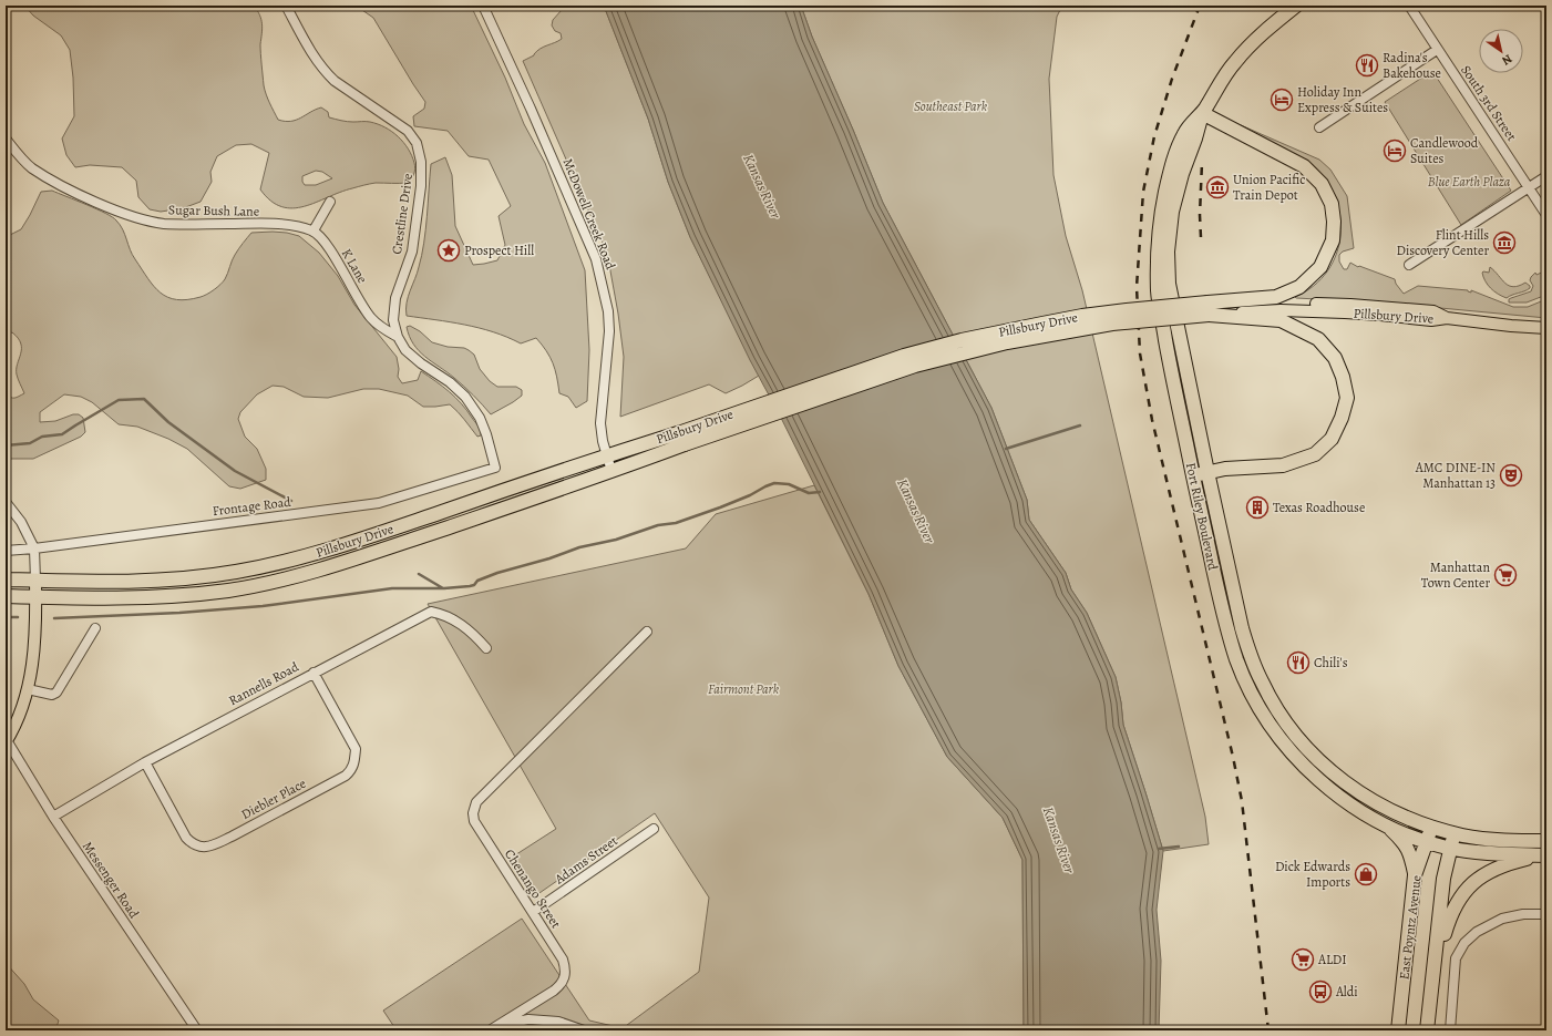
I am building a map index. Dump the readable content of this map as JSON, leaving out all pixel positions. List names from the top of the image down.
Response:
{
  "streets": {
    "highway": ["Pillsbury Drive", "Fort Riley Boulevard", "East Poyntz Avenue"],
    "street": [
      "South 3rd Street",
      "Sugar Bush Lane",
      "Crestline Drive",
      "McDowell Creek Road",
      "K Lane",
      "Frontage Road",
      "Rannells Road",
      "Diebler Place",
      "Adams Street",
      "Messenger Road",
      "Chenango Street"
    ]
  },
  "crossings": [
    ["Sugar Bush Lane", "K Lane"],
    ["Crestline Drive", "K Lane"],
    ["Crestline Drive", "Frontage Road"],
    ["McDowell Creek Road", "Pillsbury Drive"],
    ["Fort Riley Boulevard", "East Poyntz Avenue"],
    ["Rannells Road", "Diebler Place"],
    ["Rannells Road", "Messenger Road"],
    ["Adams Street", "Chenango Street"]
  ],
  "water": ["Kansas River"],
  "parks": ["Southeast Park", "Blue Earth Plaza", "Fairmont Park"],
  "places": {
    "restaurant": ["Radina's Bakehouse", "Chili's"],
    "hotel": ["Holiday Inn Express & Suites", "Candlewood Suites"],
    "museum": ["Union Pacific Train Depot", "Flint Hills Discovery Center"],
    "place": ["Prospect Hill"],
    "theatre": ["AMC DINE-IN Manhattan 13"],
    "building": ["Texas Roadhouse"],
    "supermarket": ["Manhattan Town Center", "ALDI"],
    "shop": ["Dick Edwards Imports"],
    "bus stop": ["Aldi"]
  },
  "north": "bottom right"
}
